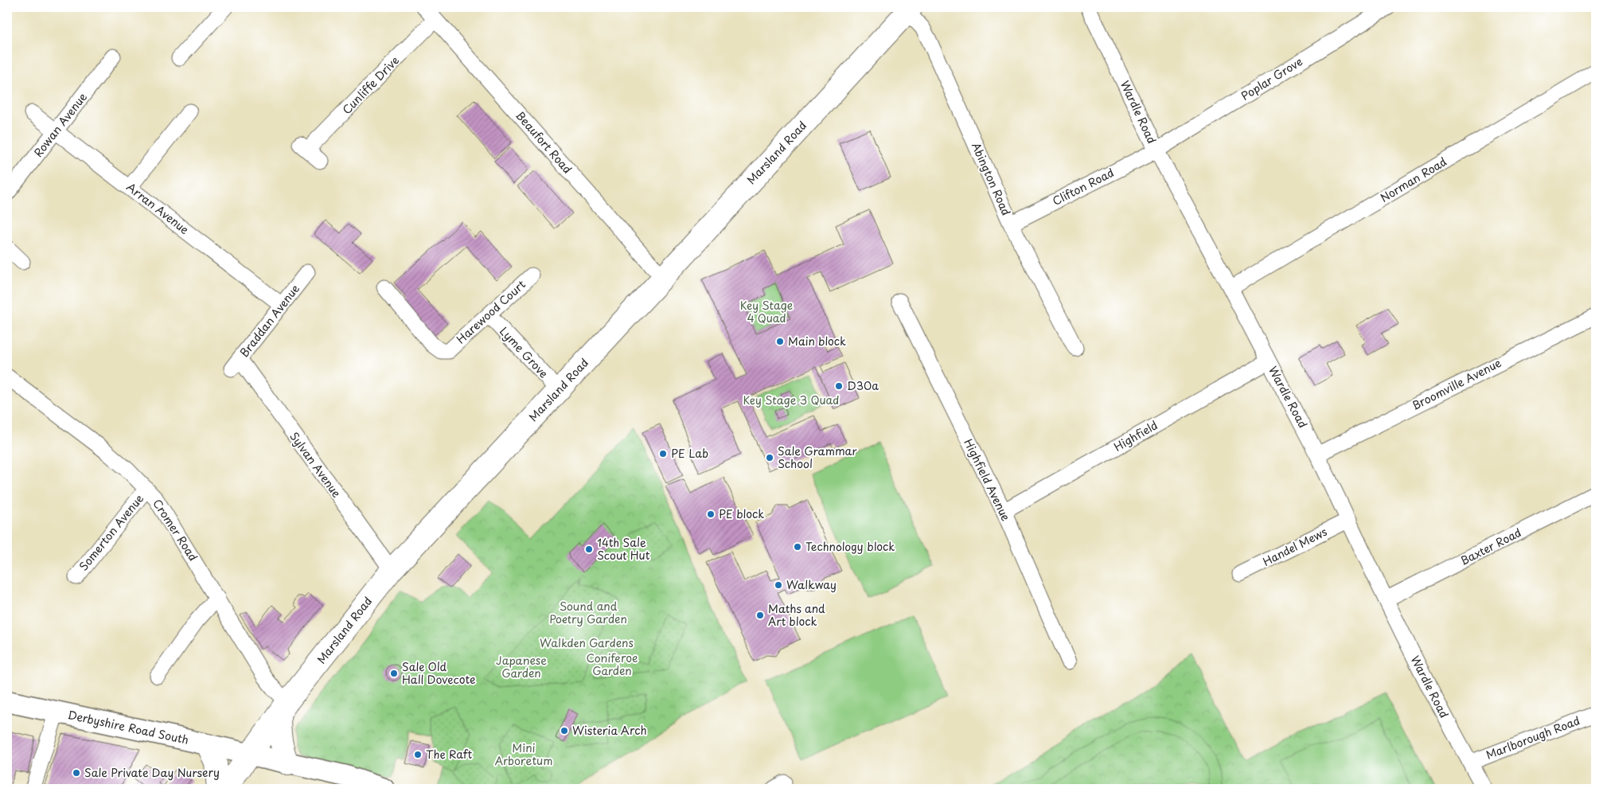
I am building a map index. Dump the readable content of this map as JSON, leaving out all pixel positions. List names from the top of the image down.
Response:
{
  "streets": {
    "main road": ["Marsland Road"],
    "street": [
      "Poplar Grove",
      "Cunliffe Drive",
      "Wardle Road",
      "Rowan Avenue",
      "Beaufort Road",
      "Abington Road",
      "Norman Road",
      "Clifton Road",
      "Arran Avenue",
      "Harewood Court",
      "Braddan Avenue",
      "Lyme Grove",
      "Broomville Avenue",
      "Highfield",
      "Sylvan Avenue",
      "Highfield Avenue",
      "Cromer Road",
      "Somerton Avenue",
      "Handel Mews",
      "Baxter Road",
      "Derbyshire Road South",
      "Marlborough Road"
    ]
  },
  "crossings": [
    ["Poplar Grove", "Wardle Road"],
    ["Poplar Grove", "Clifton Road"],
    ["Cunliffe Drive", "Beaufort Road"],
    ["Wardle Road", "Norman Road"],
    ["Wardle Road", "Clifton Road"],
    ["Wardle Road", "Broomville Avenue"],
    ["Wardle Road", "Highfield"],
    ["Wardle Road", "Handel Mews"],
    ["Wardle Road", "Baxter Road"],
    ["Wardle Road", "Marlborough Road"],
    ["Rowan Avenue", "Arran Avenue"],
    ["Beaufort Road", "Marsland Road"],
    ["Marsland Road", "Abington Road"],
    ["Marsland Road", "Lyme Grove"],
    ["Marsland Road", "Sylvan Avenue"],
    ["Marsland Road", "Cromer Road"],
    ["Marsland Road", "Derbyshire Road South"],
    ["Abington Road", "Clifton Road"],
    ["Arran Avenue", "Braddan Avenue"],
    ["Harewood Court", "Lyme Grove"],
    ["Braddan Avenue", "Sylvan Avenue"],
    ["Highfield", "Highfield Avenue"],
    ["Cromer Road", "Somerton Avenue"]
  ],
  "parks": [
    "Key Stage 4 Quad",
    "Key Stage 3 Quad",
    "Sound and Poetry Garden",
    "Walkden Gardens",
    "Coniferoe Garden",
    "Japanese Garden",
    "Mini Arboretum"
  ],
  "places": [
    "Main block",
    "D30a",
    "PE Lab",
    "Sale Grammar School",
    "PE block",
    "Technology block",
    "14th Sale Scout Hut",
    "Walkway",
    "Maths and Art block",
    "Sale Old Hall Dovecote",
    "Wisteria Arch",
    "The Raft",
    "Sale Private Day Nursery"
  ]
}
